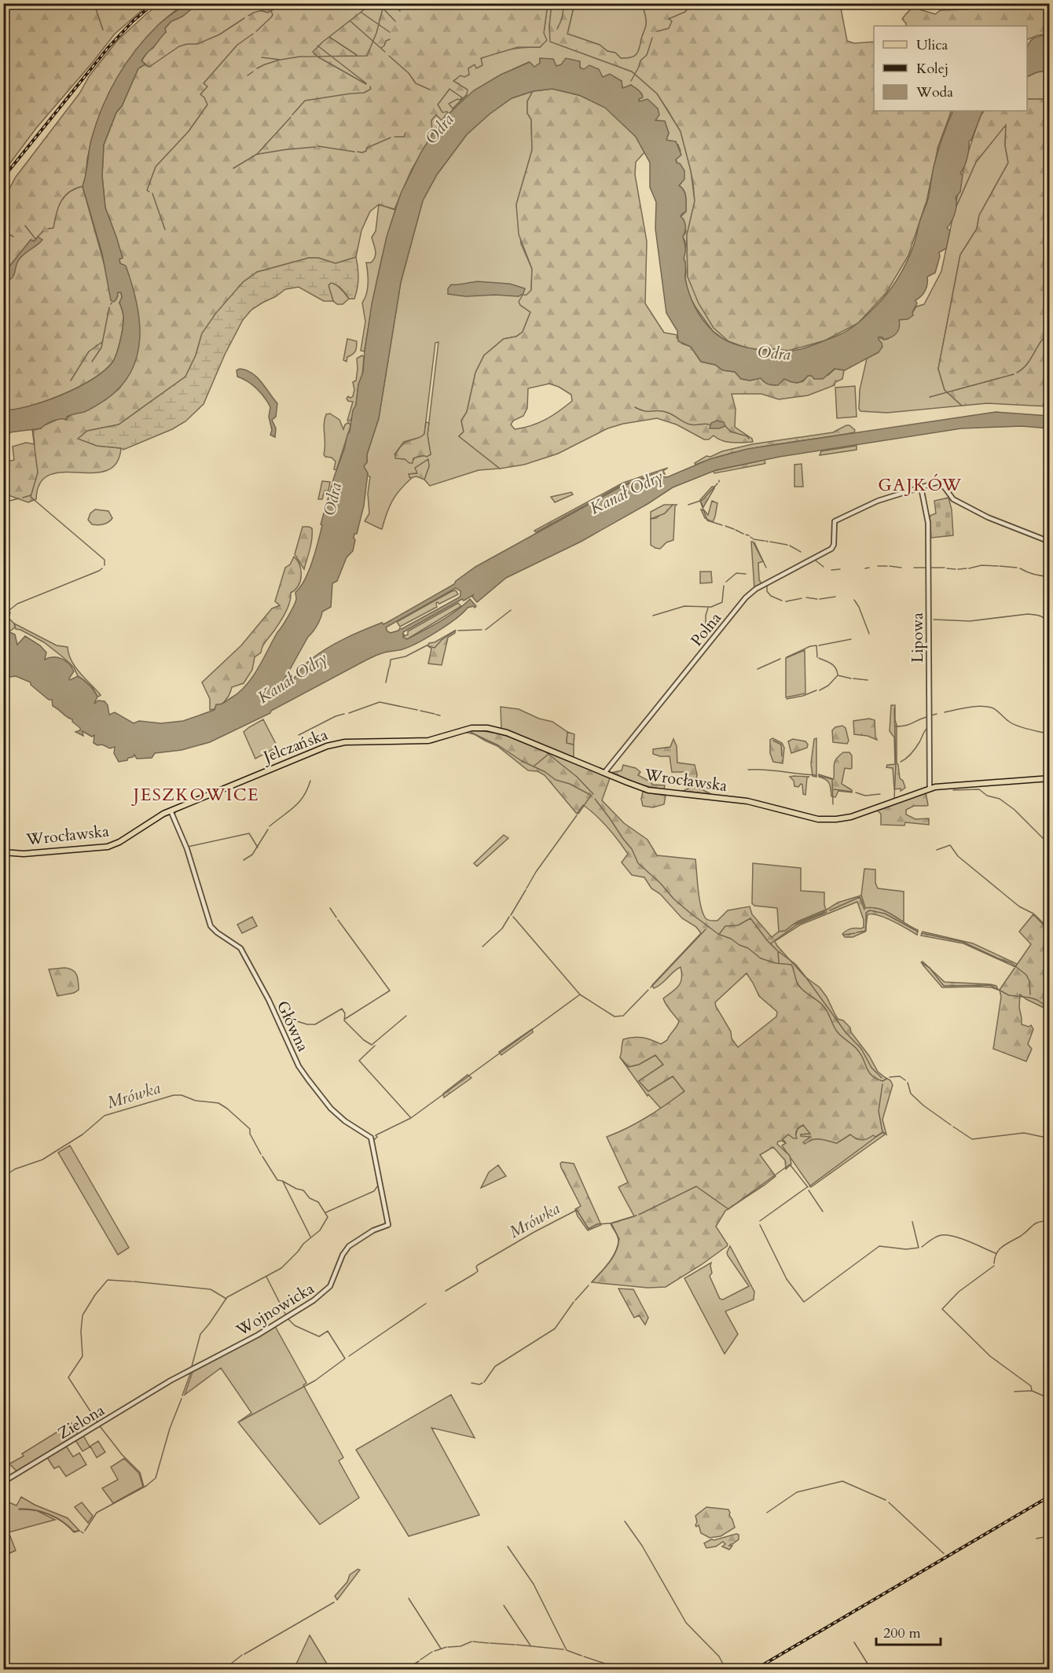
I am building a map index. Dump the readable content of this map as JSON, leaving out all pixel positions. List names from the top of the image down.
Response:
{
  "streets": {
    "main road": ["Jelczańska", "Wrocławska"],
    "street": [
      "Polna",
      "Lipowa",
      "Główna",
      "Wojnowicka",
      "Zielona"
    ]
  },
  "crossings": [
    ["Polna", "Lipowa"],
    ["Polna", "Wrocławska"],
    ["Lipowa", "Wrocławska"],
    ["Jelczańska", "Wrocławska"],
    ["Jelczańska", "Główna"],
    ["Główna", "Wojnowicka"],
    ["Wojnowicka", "Zielona"]
  ],
  "districts": ["GAJKÓW", "JESZKOWICE"],
  "water": ["Odra", "Kanał Odry", "Mrówka"],
  "legend": ["Ulica", "Kolej", "Woda"],
  "scale_bar": "200 m"
}
